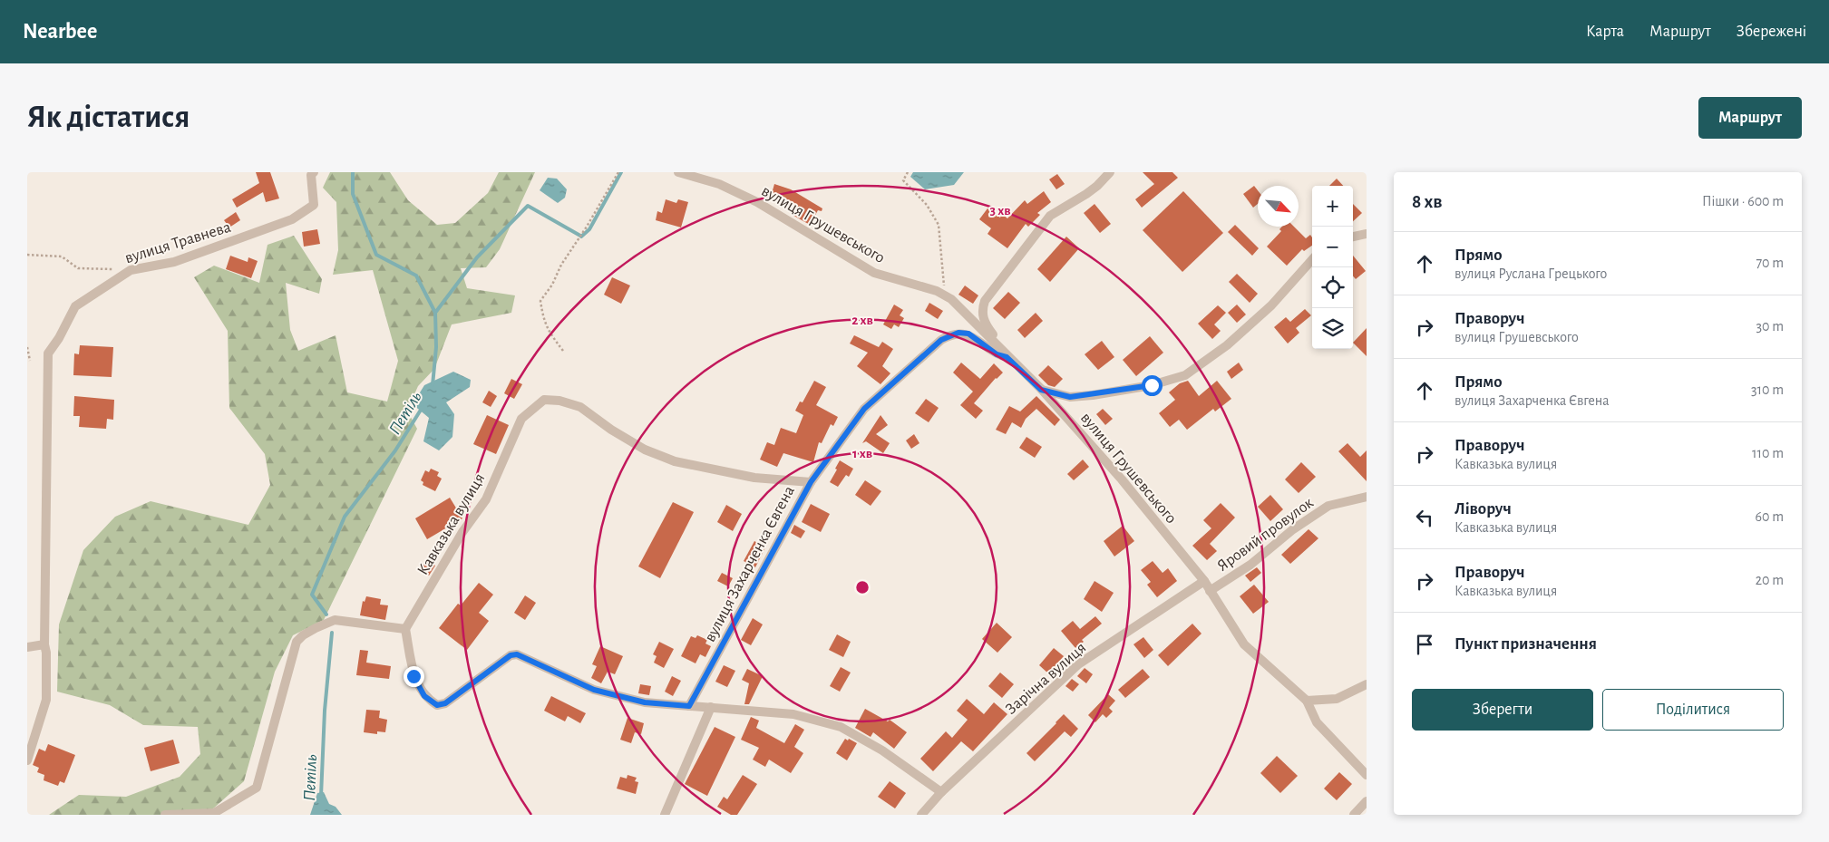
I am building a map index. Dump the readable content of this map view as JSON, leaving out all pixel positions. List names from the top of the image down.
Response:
{
  "streets": {
    "street": [
      "вулиця Грушевського",
      "вулиця Травнева",
      "Кавказька вулиця",
      "Яровий провулок",
      "вулиця Захарченка Євгена",
      "Зарічна вулиця"
    ]
  },
  "crossings": [
    ["вулиця Грушевського", "Яровий провулок"],
    ["вулиця Грушевського", "вулиця Захарченка Євгена"],
    ["вулиця Грушевського", "Зарічна вулиця"],
    ["Кавказька вулиця", "вулиця Захарченка Євгена"]
  ],
  "water": ["Петіль"],
  "north": "bottom right",
  "page": {
    "header": "Nearbee",
    "nav": ["Карта", "Маршрут", "Збережені"],
    "buttons": [
      "Маршрут",
      ["Зберегти", "Поділитися"]
    ],
    "title": "Як дістатися",
    "heading": ["8 хв", "Пішки · 600 m"],
    "map_buttons": ["+", "−"],
    "list": [
      ["Прямо", "вулиця Руслана Грецького", "70 m"],
      ["Праворуч", "вулиця Грушевського", "30 m"],
      ["Прямо", "вулиця Захарченка Євгена", "310 m"],
      ["Праворуч", "Кавказька вулиця", "110 m"],
      ["Ліворуч", "Кавказька вулиця", "60 m"],
      ["Праворуч", "Кавказька вулиця", "20 m"],
      "Пункт призначення"
    ]
  },
  "rings": ["3 хв", "2 хв", "1 хв"]
}
